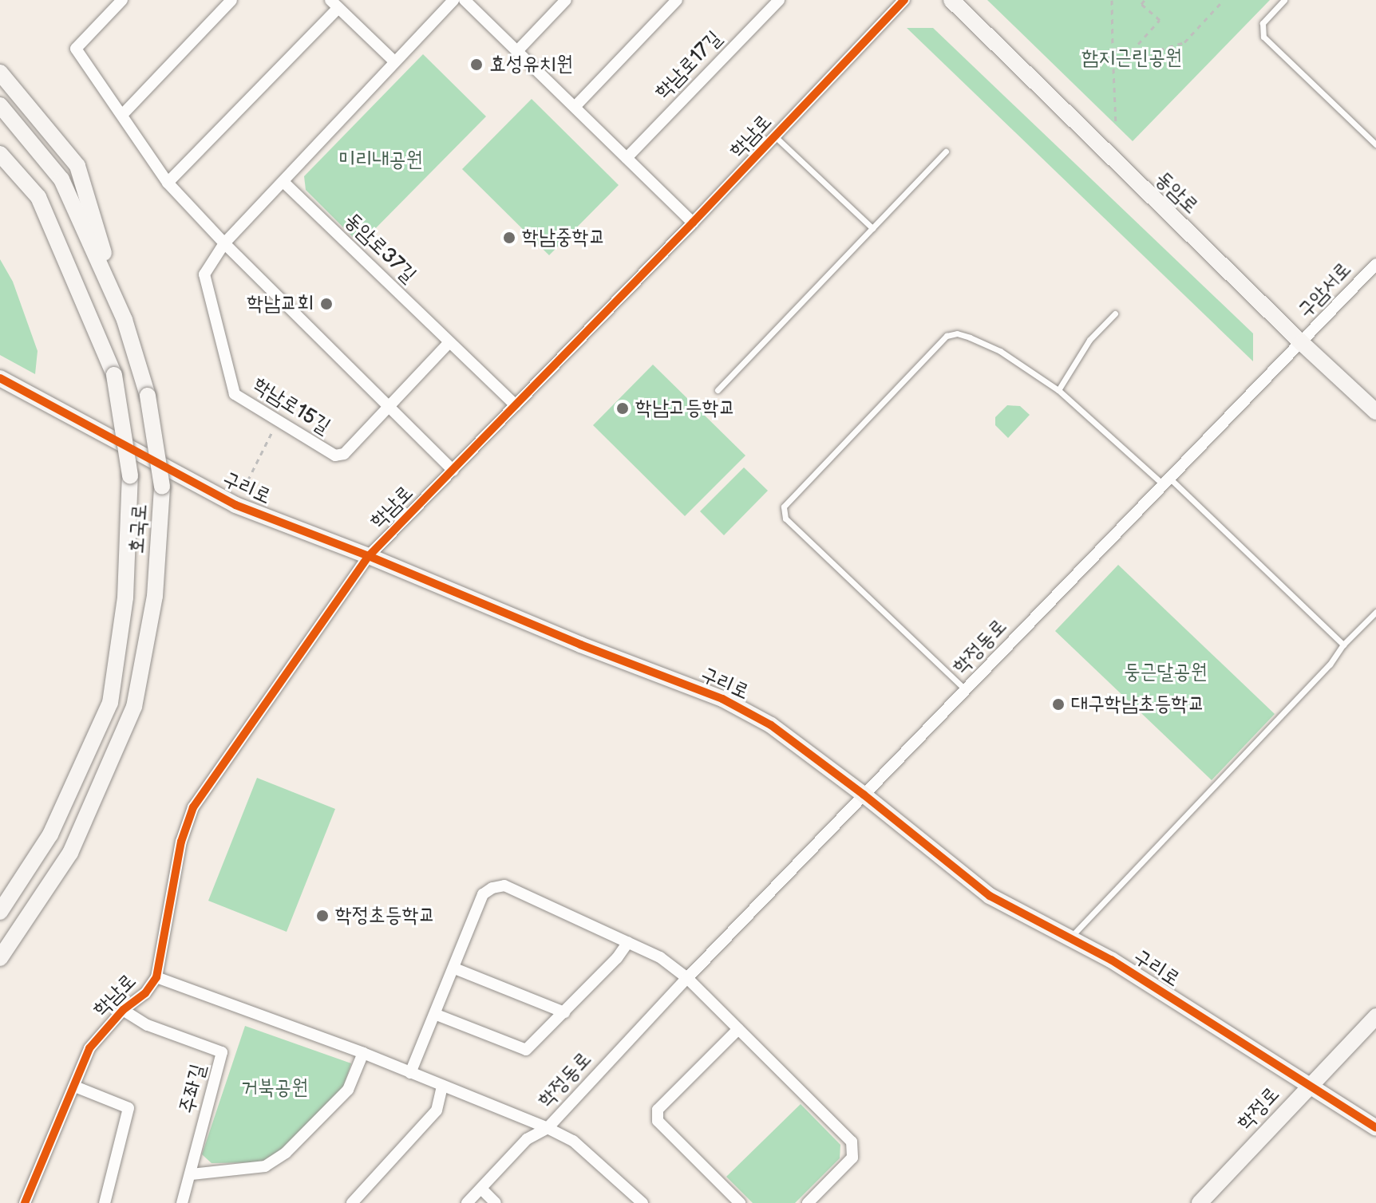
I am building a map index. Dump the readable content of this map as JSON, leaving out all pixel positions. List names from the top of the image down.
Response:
{
  "streets": {
    "main road": [
      "동암로",
      "구리로",
      "호국로",
      "학정로"
    ],
    "street": [
      "학남로17길",
      "학남로",
      "동암로37길",
      "구암서로",
      "학남로15길",
      "학정동로",
      "주좌길"
    ]
  },
  "crossings": [
    ["학남로", "동암로37길"],
    ["학남로", "구리로"],
    ["학남로", "학정동로"],
    ["학남로", "주좌길"],
    ["동암로", "구암서로"],
    ["동암로", "학정동로"],
    ["동암로37길", "학남로15길"],
    ["구암서로", "학정동로"],
    ["구리로", "학정동로"],
    ["구리로", "학정로"]
  ],
  "parks": [
    "함지근린공원",
    "미리내공원",
    "둥근달공원",
    "거북공원"
  ],
  "places": [
    "효성유치원",
    "학남중학교",
    "학남교회",
    "학남고등학교",
    "대구학남초등학교",
    "학정초등학교"
  ]
}
